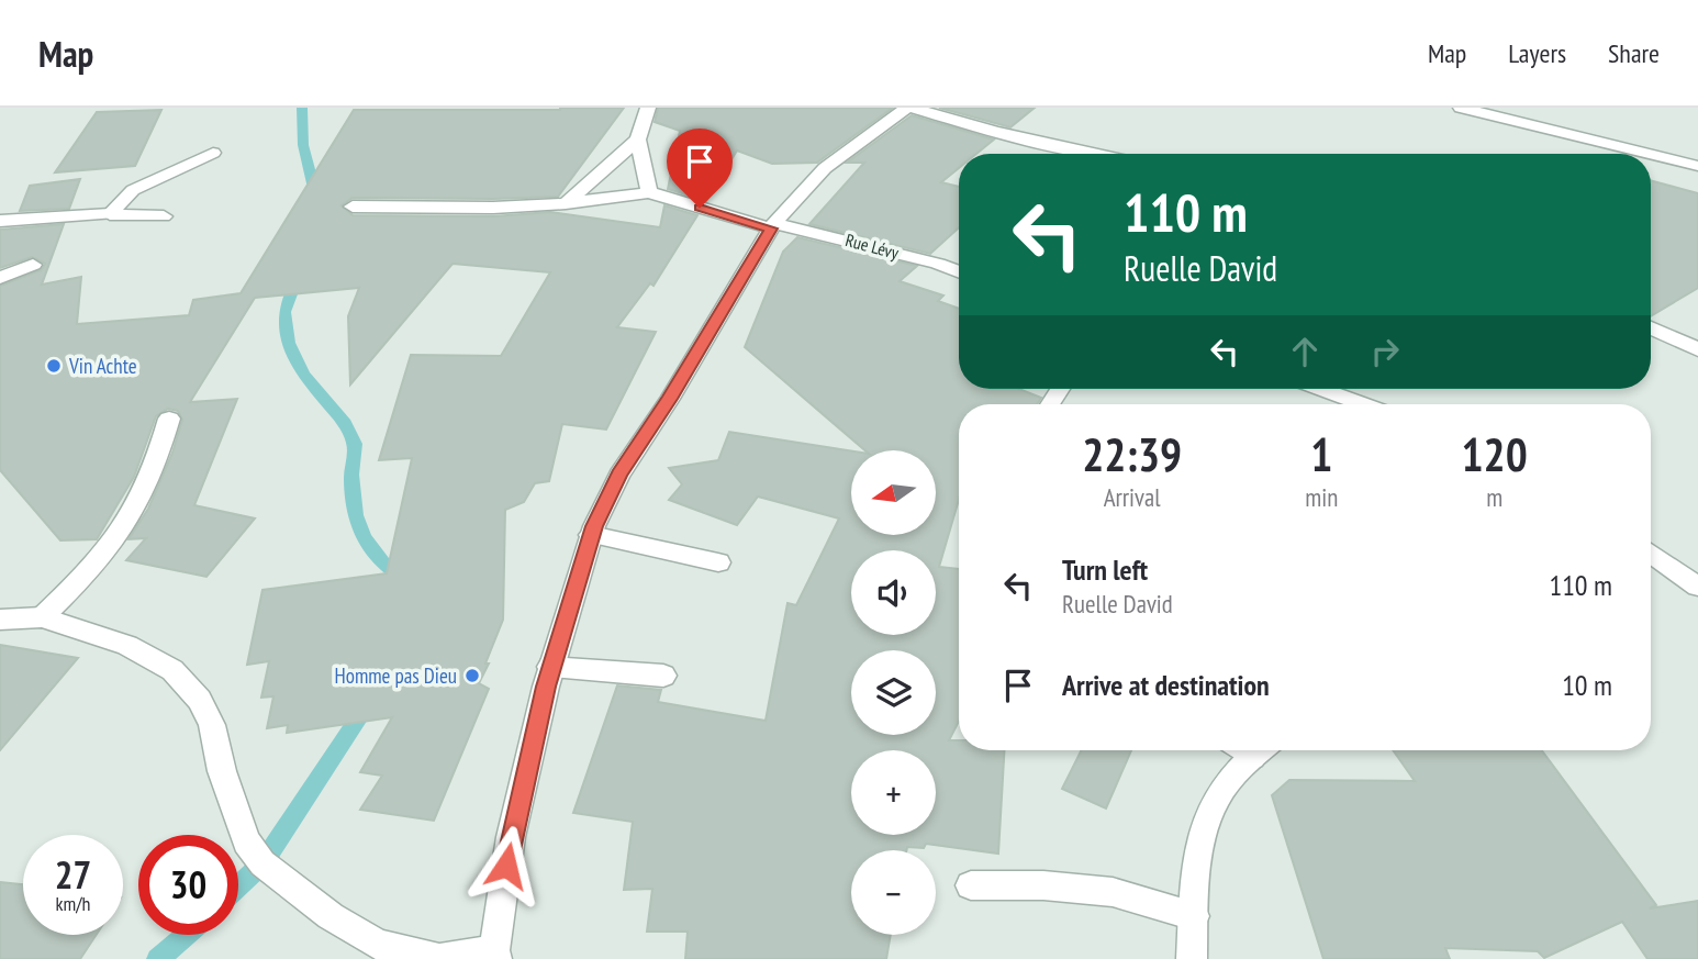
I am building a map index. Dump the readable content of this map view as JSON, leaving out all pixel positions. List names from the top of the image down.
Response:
{
  "streets": {
    "street": ["Rue Lévy"]
  },
  "places": ["Vin Achte", "Homme pas Dieu"],
  "north": "left",
  "page": {
    "header": "Map",
    "nav": ["Map", "Layers", "Share"],
    "turn": ["110 m", "Ruelle David"],
    "eta": [
      "22:39",
      "Arrival",
      "1",
      "min",
      "120",
      "m"
    ],
    "map_buttons": ["+", "−"],
    "list": [
      {
        "name": "Turn left",
        "note": "Ruelle David",
        "value": "110 m"
      },
      {
        "name": "Arrive at destination",
        "value": "10 m"
      }
    ],
    "speed": "27 km/h",
    "limit": "30"
  }
}
